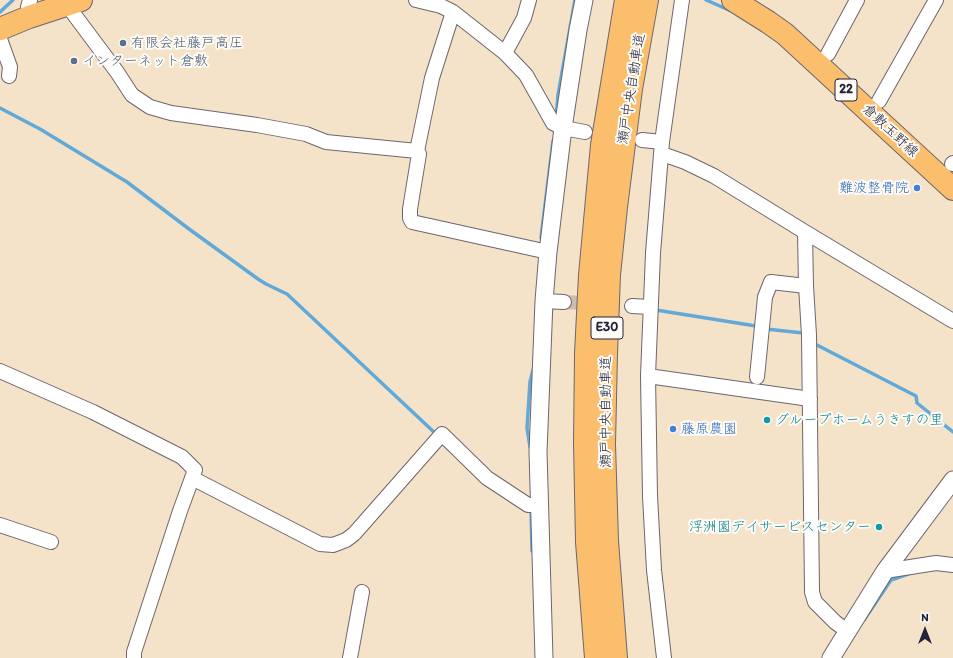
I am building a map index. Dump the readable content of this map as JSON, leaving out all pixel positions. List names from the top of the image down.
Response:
{
  "streets": {
    "main road": [
      "瀬戸中央自動車道",
      "22",
      "倉敷玉野線",
      "E30"
    ]
  },
  "places": [
    "有限会社藤戸高圧",
    "インターネット倉敷",
    "難波整骨院",
    "グループホームうきすの里",
    "藤原農園",
    "浮洲園デイサービスセンター"
  ],
  "north": "top"
}
